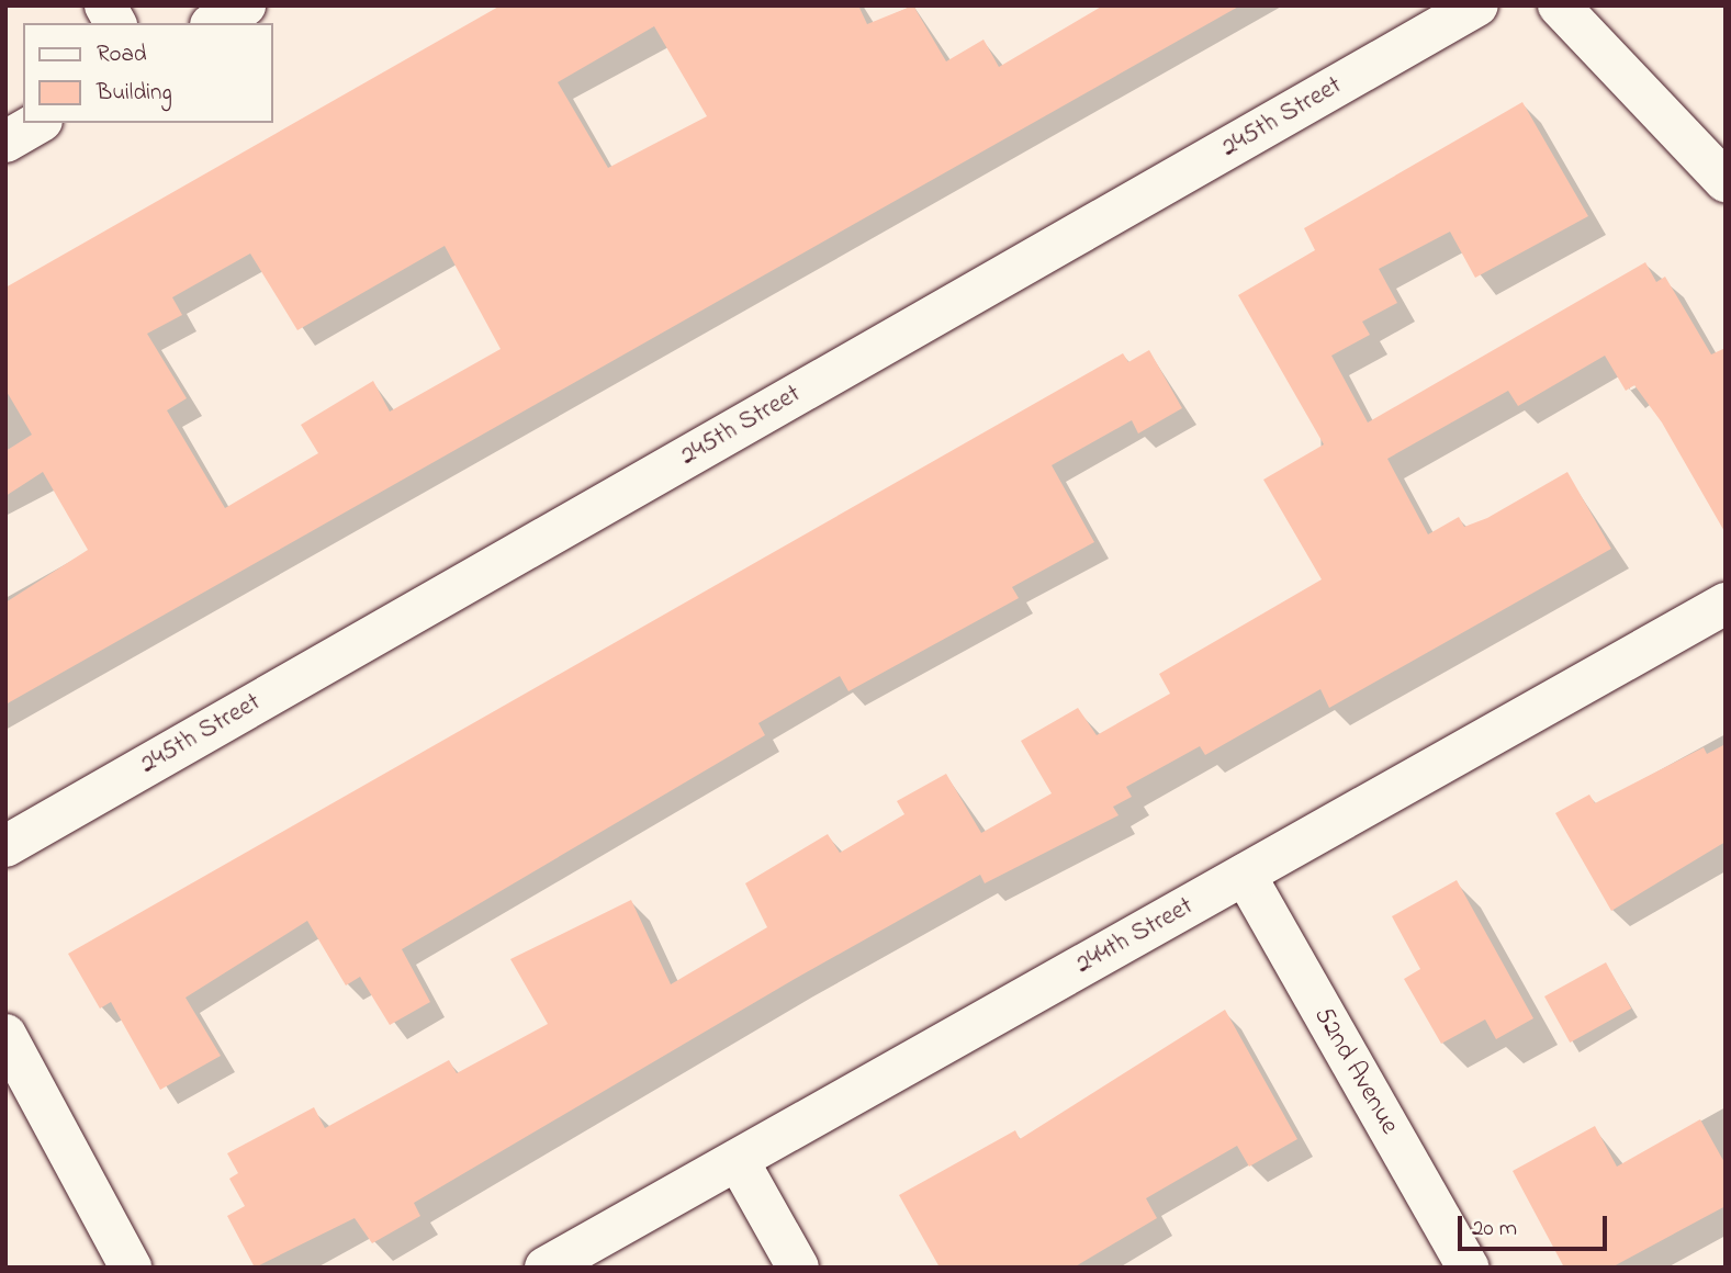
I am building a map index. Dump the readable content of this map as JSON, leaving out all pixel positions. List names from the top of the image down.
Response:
{
  "streets": {
    "street": ["245th Street", "244th Street", "52nd Avenue"]
  },
  "crossings": [
    ["244th Street", "52nd Avenue"]
  ],
  "legend": ["Road", "Building"],
  "scale_bar": "20 m"
}
